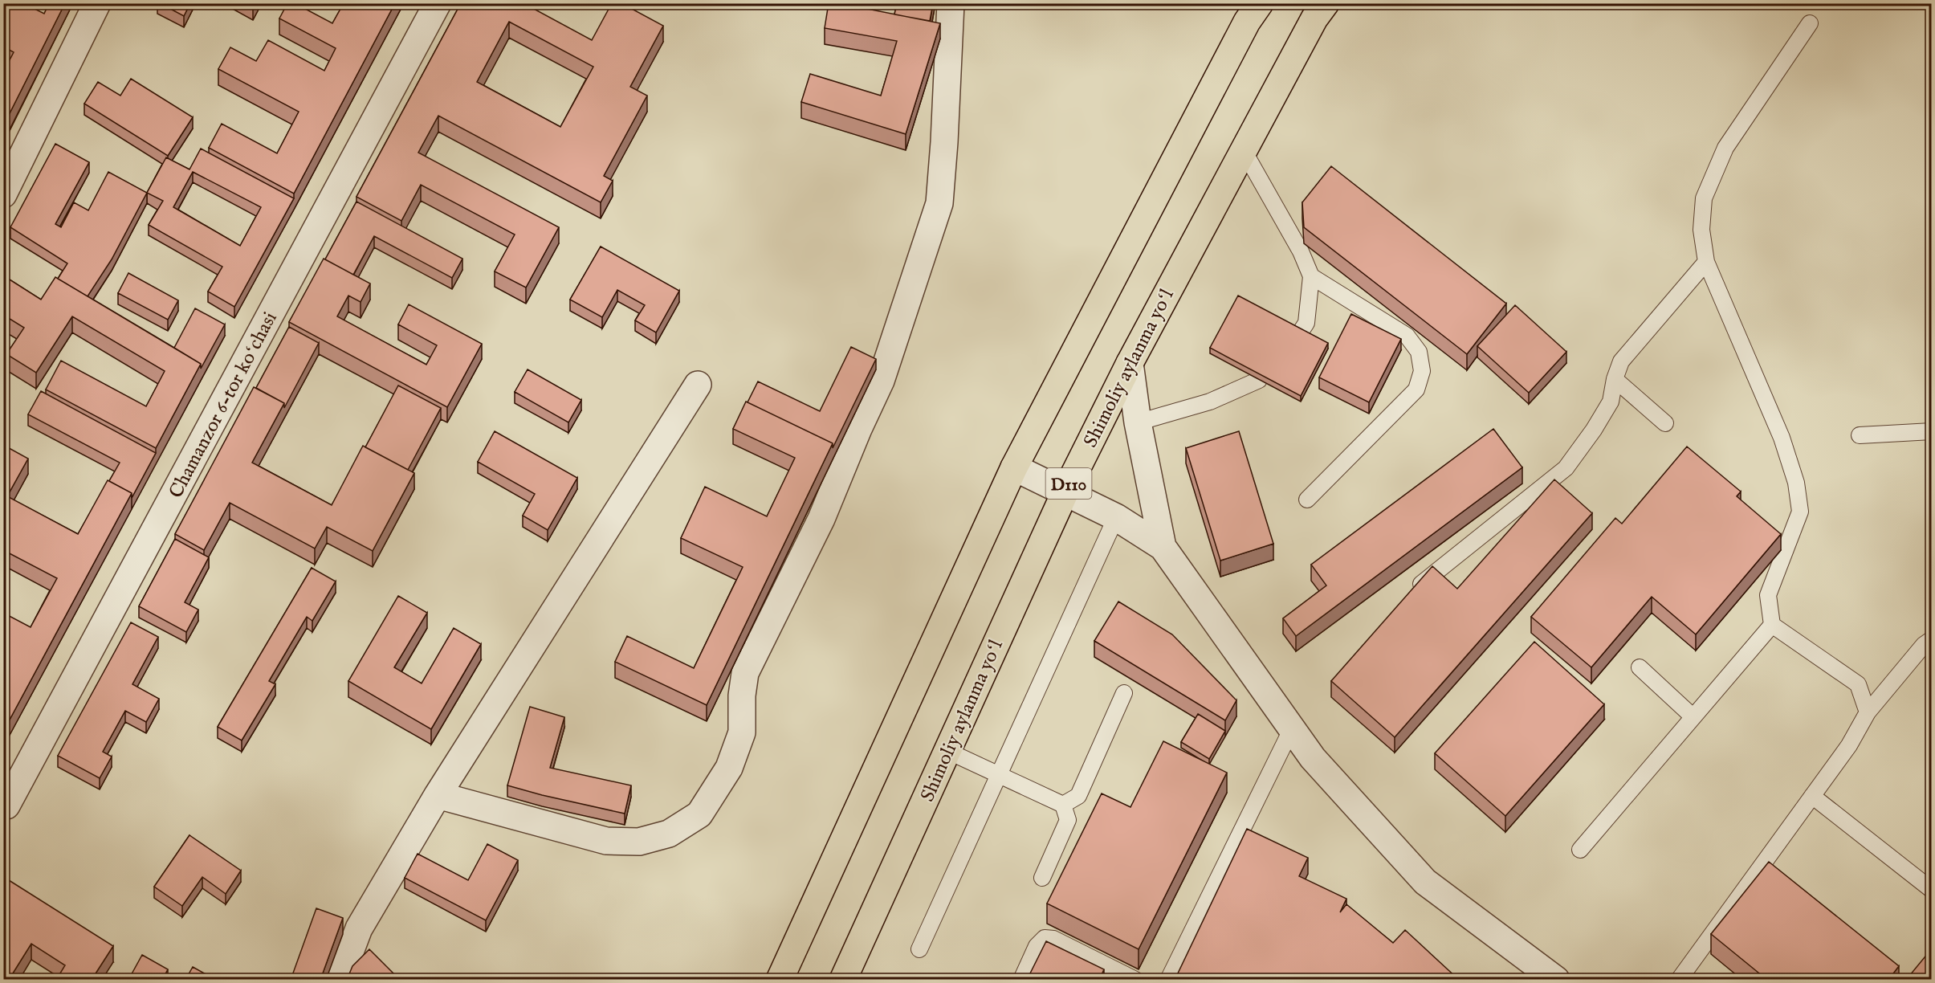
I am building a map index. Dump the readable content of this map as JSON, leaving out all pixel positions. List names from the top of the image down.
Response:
{
  "streets": {
    "main road": ["Shimoliy aylanma yoʻl", "D110"],
    "street": ["Chamanzor 6-tor koʻchasi"]
  }
}
